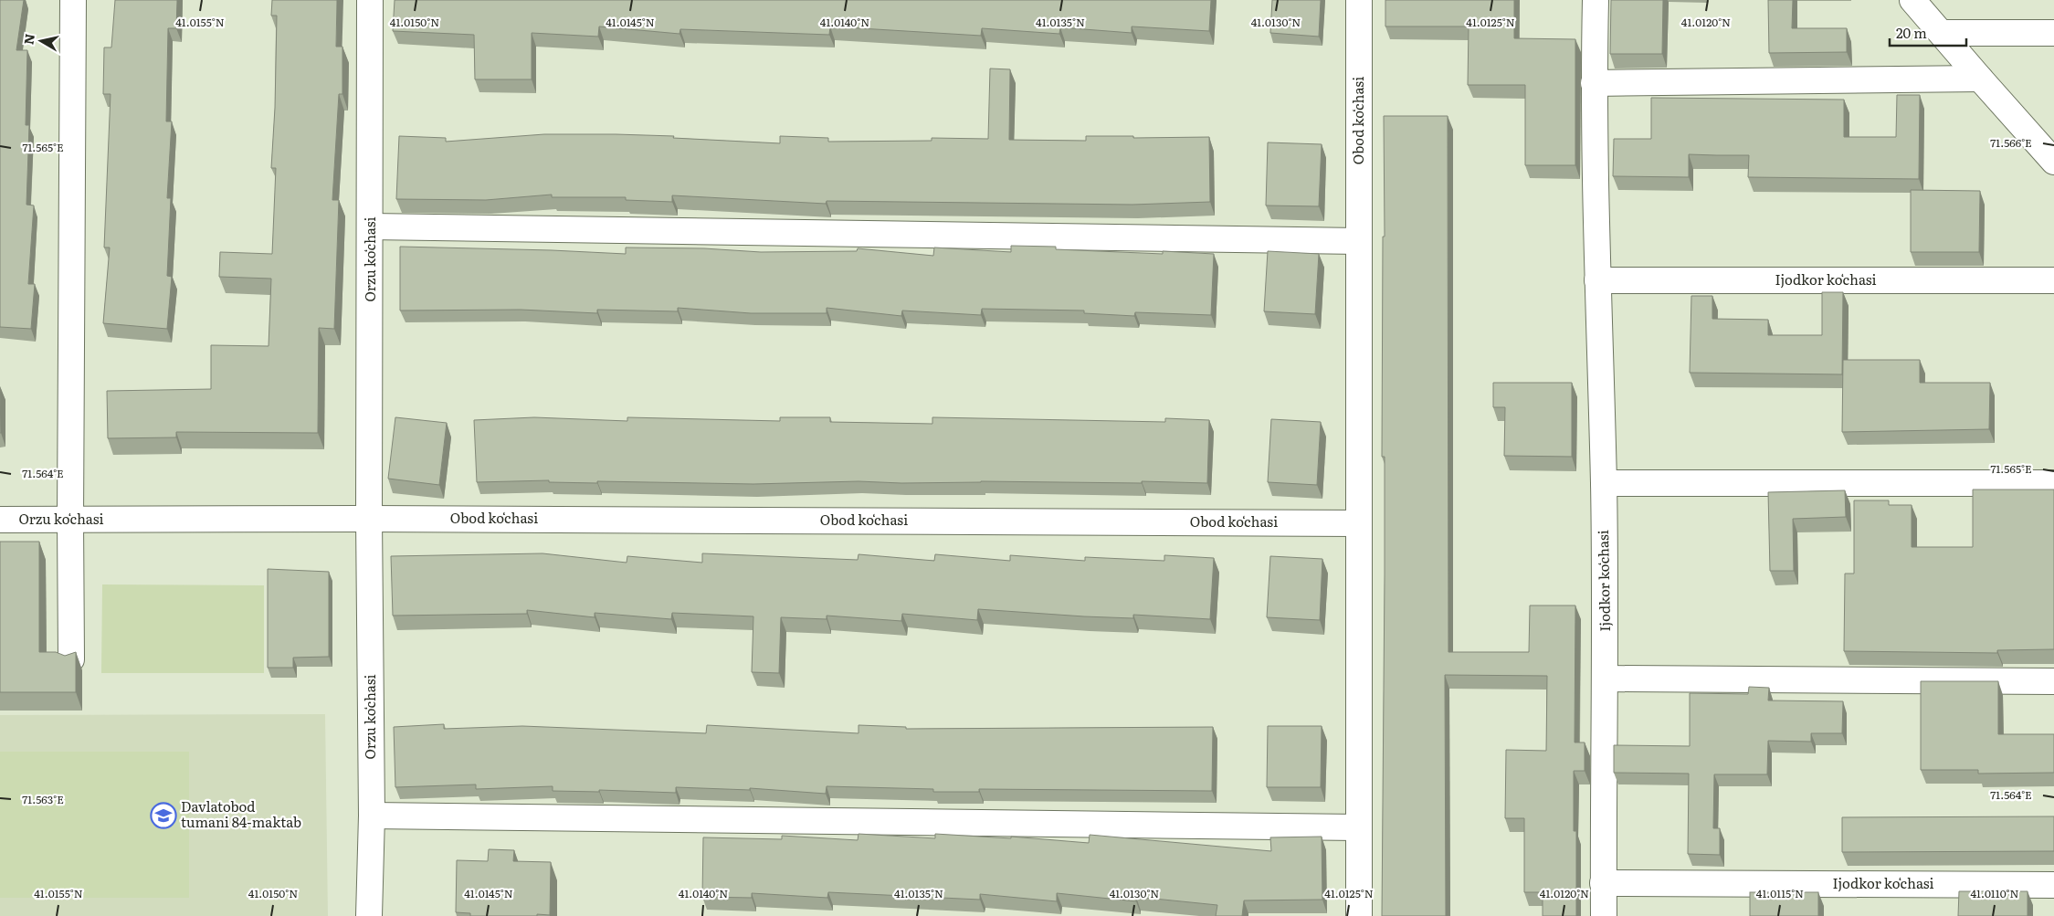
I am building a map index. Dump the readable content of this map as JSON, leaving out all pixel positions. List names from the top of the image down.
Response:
{
  "streets": {
    "street": ["Obod koʻchasi", "Orzu koʻchasi", "Ijodkor koʻchasi"]
  },
  "crossings": [
    ["Obod koʻchasi", "Orzu koʻchasi"]
  ],
  "places": {
    "school or university": ["Davlatobod tumani 84-maktab"]
  },
  "scale_bar": "20 m",
  "north": "left",
  "coordinates": [
    "41.0135°N",
    "41.0120°N",
    "41.0155°N",
    "41.0150°N",
    "41.0145°N",
    "41.0140°N",
    "41.0130°N",
    "41.0125°N",
    "71.566°E",
    "71.565°E",
    "71.564°E",
    "71.563°E",
    "41.0115°N",
    "41.0110°N"
  ]
}
